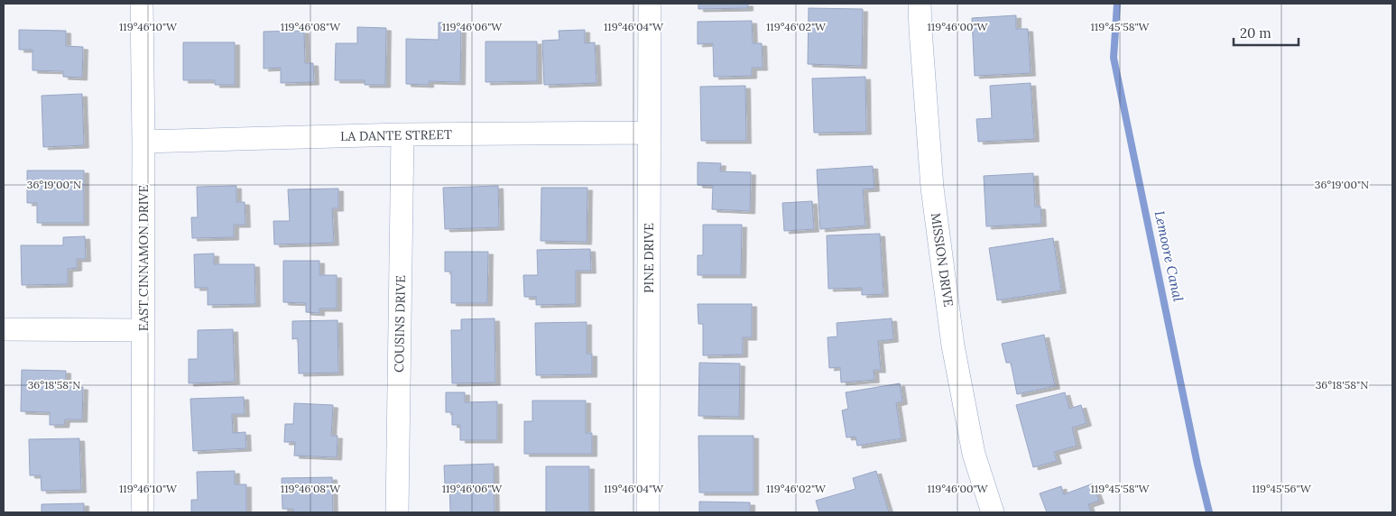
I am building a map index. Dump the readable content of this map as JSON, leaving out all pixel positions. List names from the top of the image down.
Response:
{
  "streets": {
    "street": [
      "LA DANTE STREET",
      "EAST CINNAMON DRIVE",
      "PINE DRIVE",
      "MISSION DRIVE",
      "COUSINS DRIVE"
    ]
  },
  "crossings": [
    ["LA DANTE STREET", "EAST CINNAMON DRIVE"],
    ["LA DANTE STREET", "PINE DRIVE"],
    ["LA DANTE STREET", "COUSINS DRIVE"]
  ],
  "water": ["Lemoore Canal"],
  "scale_bar": "20 m",
  "coordinates": [
    "119°46'10\"W",
    "119°46'08\"W",
    "119°46'06\"W",
    "119°46'04\"W",
    "119°46'02\"W",
    "119°46'00\"W",
    "119°45'58\"W",
    "36°19'00\"N",
    "36°18'58\"N",
    "119°45'56\"W"
  ]
}
